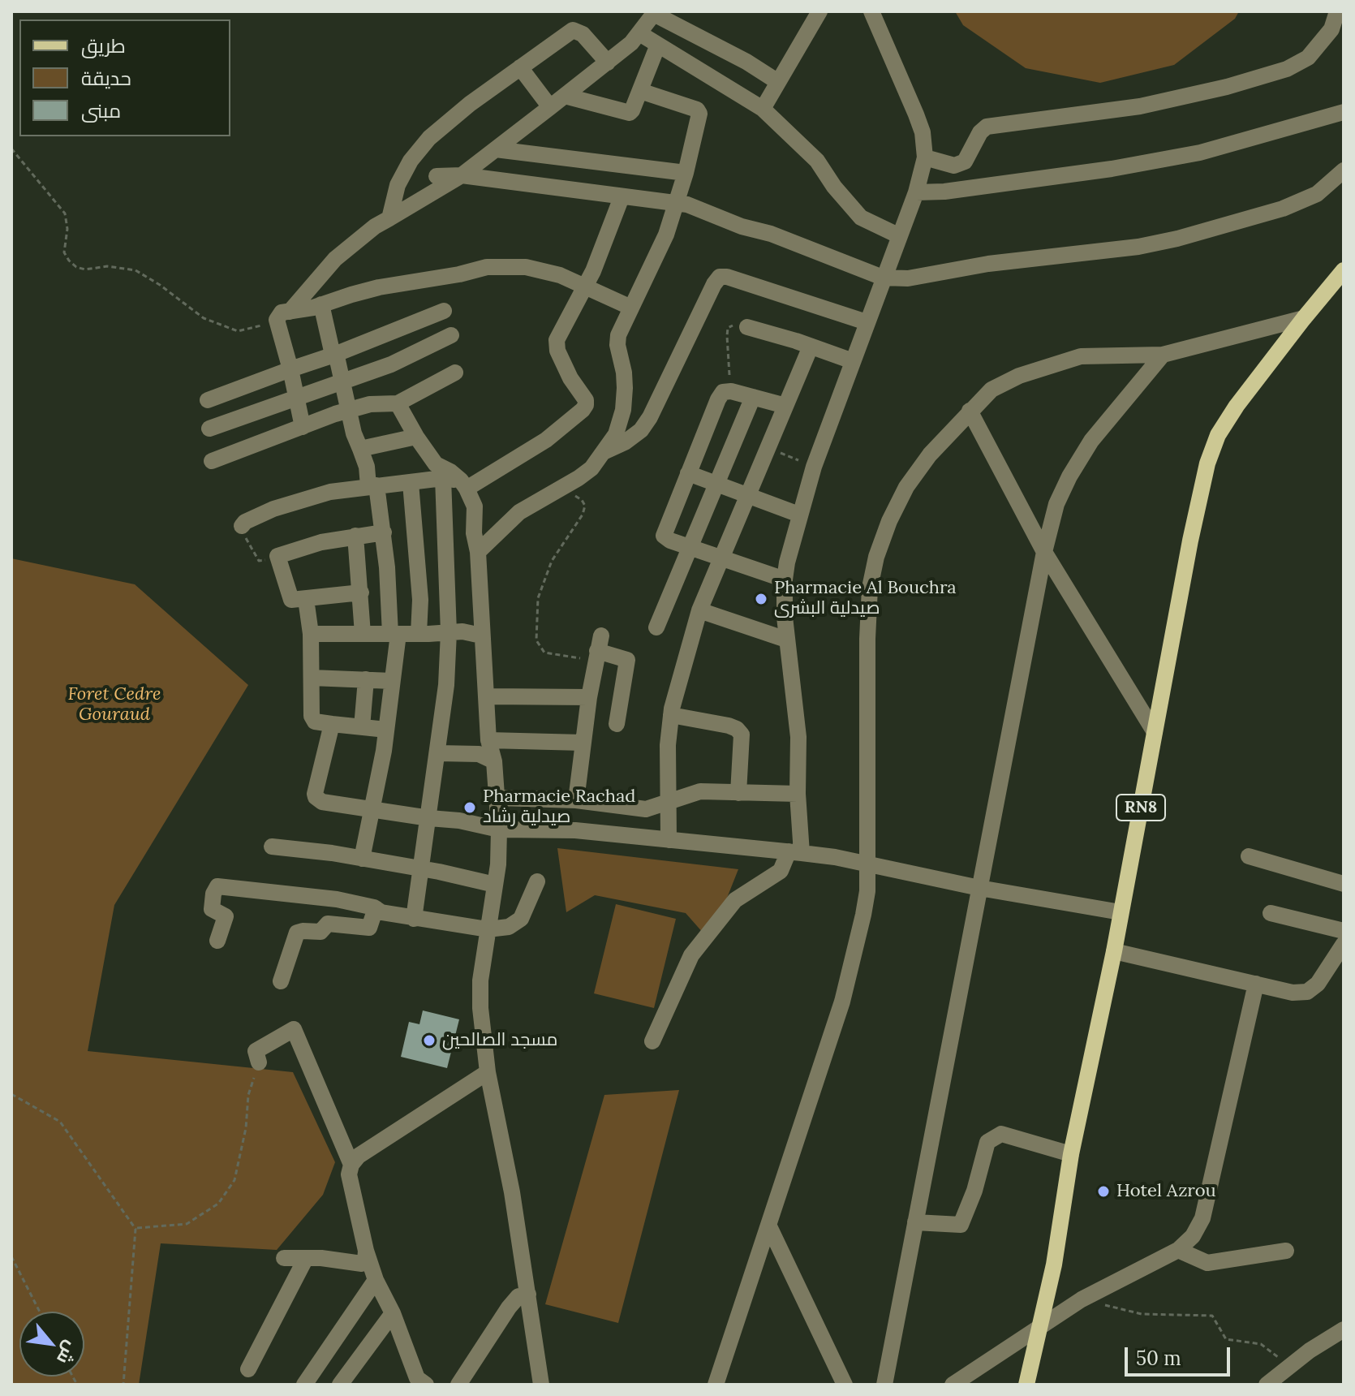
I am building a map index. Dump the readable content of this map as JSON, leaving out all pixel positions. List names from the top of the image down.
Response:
{
  "streets": {
    "main road": ["RN8"]
  },
  "parks": ["Foret Cedre Gouraud"],
  "places": [
    "Pharmacie Al Bouchra صيدلية البشرى",
    "Pharmacie Rachad صيدلية رشاد",
    "مسجد الصالحين",
    "Hotel Azrou"
  ],
  "legend": ["طريق", "حديقة", "مبنى"],
  "scale_bar": "50 m",
  "north": "bottom right"
}
